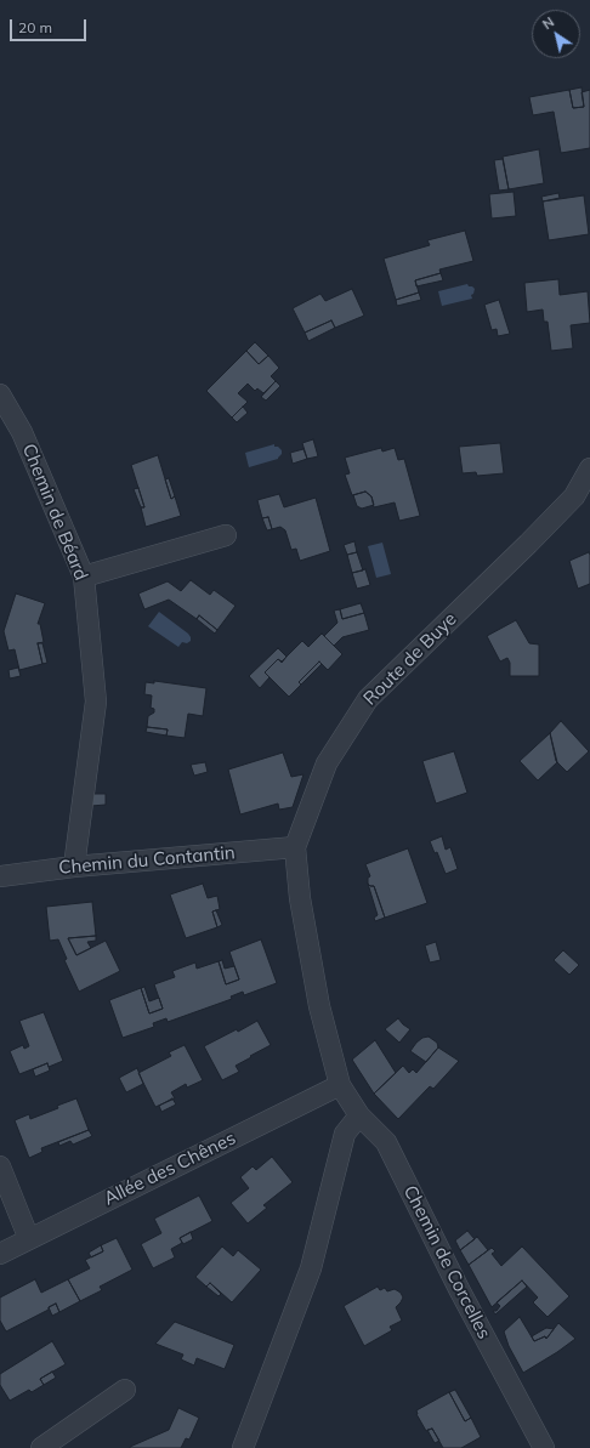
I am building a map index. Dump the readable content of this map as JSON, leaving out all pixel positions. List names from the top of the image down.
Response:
{
  "streets": {
    "street": [
      "Chemin de Béard",
      "Route de Buye",
      "Chemin du Contantin",
      "Allée des Chênes",
      "Chemin de Corcelles"
    ]
  },
  "crossings": [
    ["Chemin de Béard", "Chemin du Contantin"],
    ["Route de Buye", "Chemin du Contantin"],
    ["Route de Buye", "Allée des Chênes"],
    ["Route de Buye", "Chemin de Corcelles"],
    ["Allée des Chênes", "Chemin de Corcelles"]
  ],
  "scale_bar": "20 m",
  "north": "top left"
}
